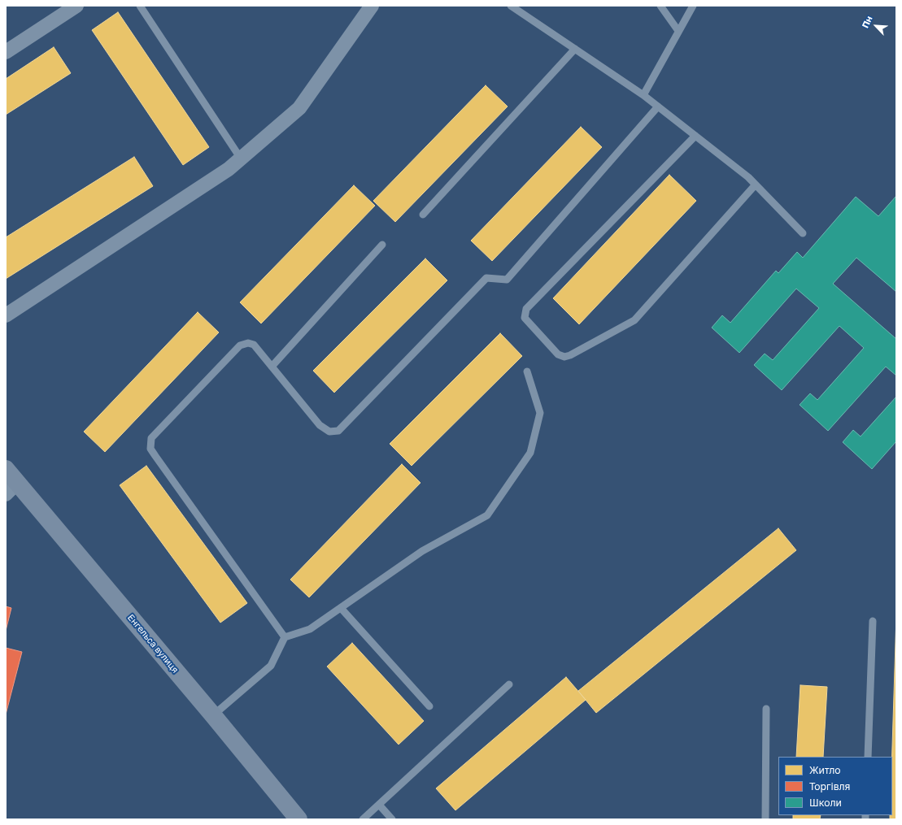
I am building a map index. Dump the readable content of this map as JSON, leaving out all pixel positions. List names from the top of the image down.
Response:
{
  "streets": {
    "street": ["Енгельса вулиця"]
  },
  "legend": ["Житло", "Торгівля", "Школи"],
  "north": "top left"
}
